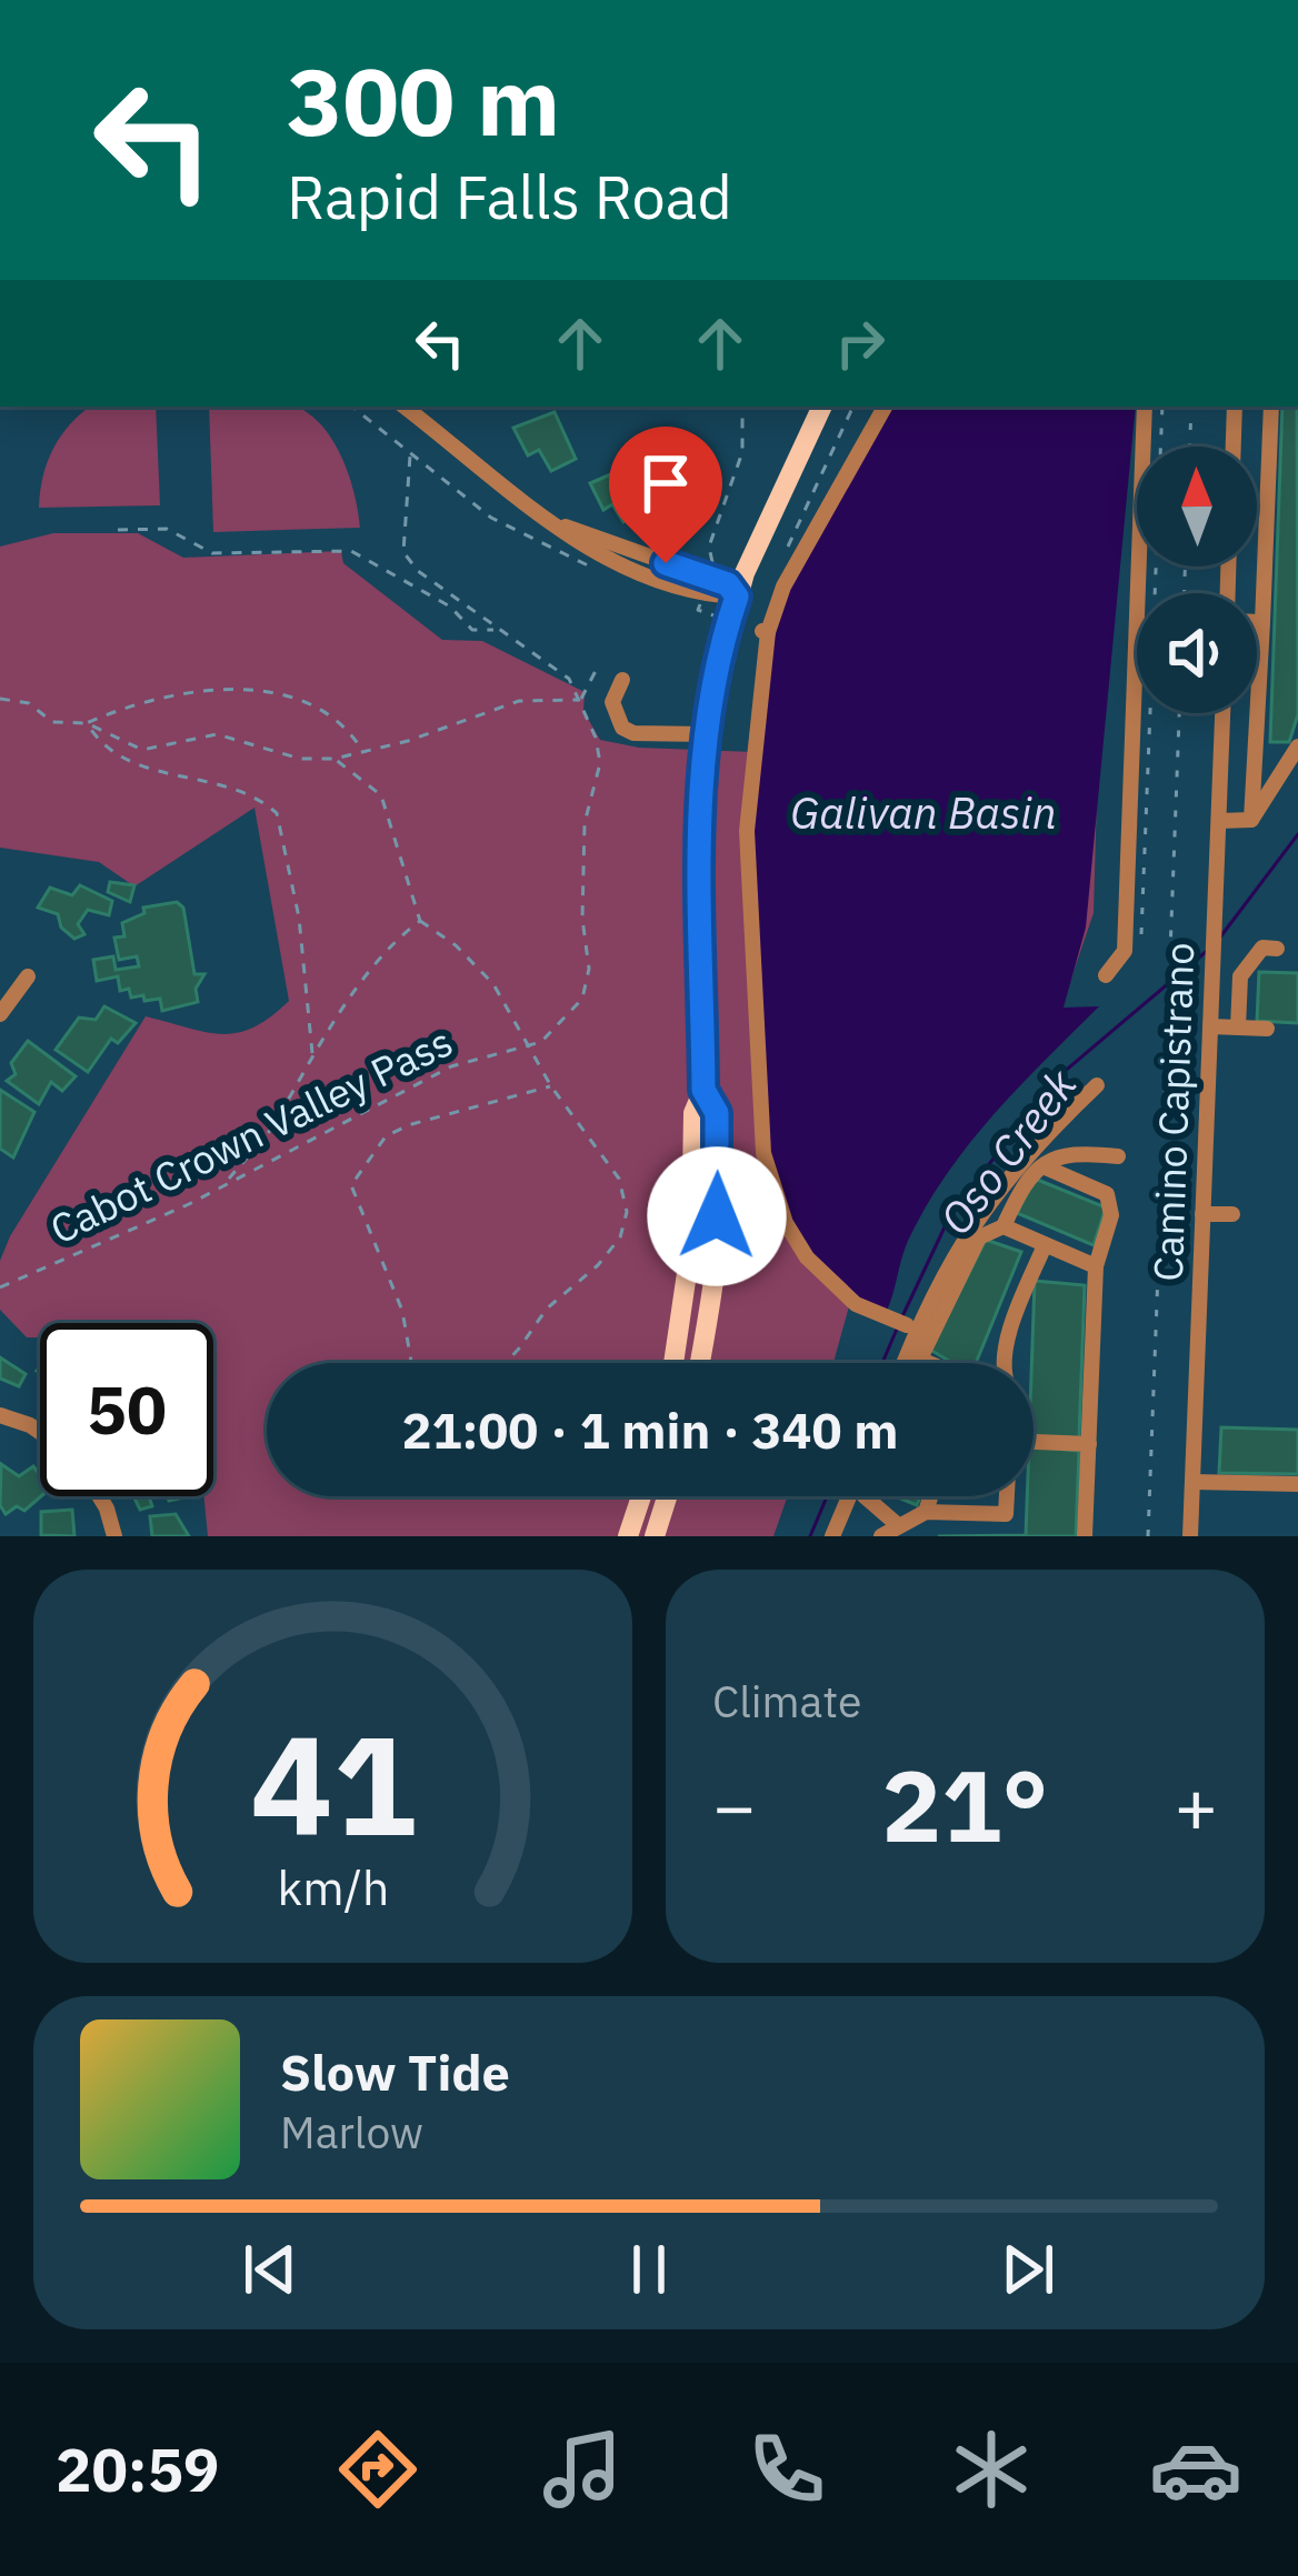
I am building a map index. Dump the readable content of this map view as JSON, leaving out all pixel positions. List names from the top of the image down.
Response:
{
  "streets": {
    "street": ["Camino Capistrano"],
    "path": ["Cabot Crown Valley Pass"]
  },
  "water": ["Galivan Basin", "Oso Creek"],
  "north": "top",
  "page": {
    "turn": ["300 m", "Rapid Falls Road"],
    "limit": "50",
    "trip": "21:00 · 1 min · 340 m",
    "tile": "Climate",
    "heat": ["−", "21°", "+"],
    "song": ["Slow Tide", "Marlow"],
    "tabs": "20:59",
    "gauge": ["41", "km/h"]
  }
}
